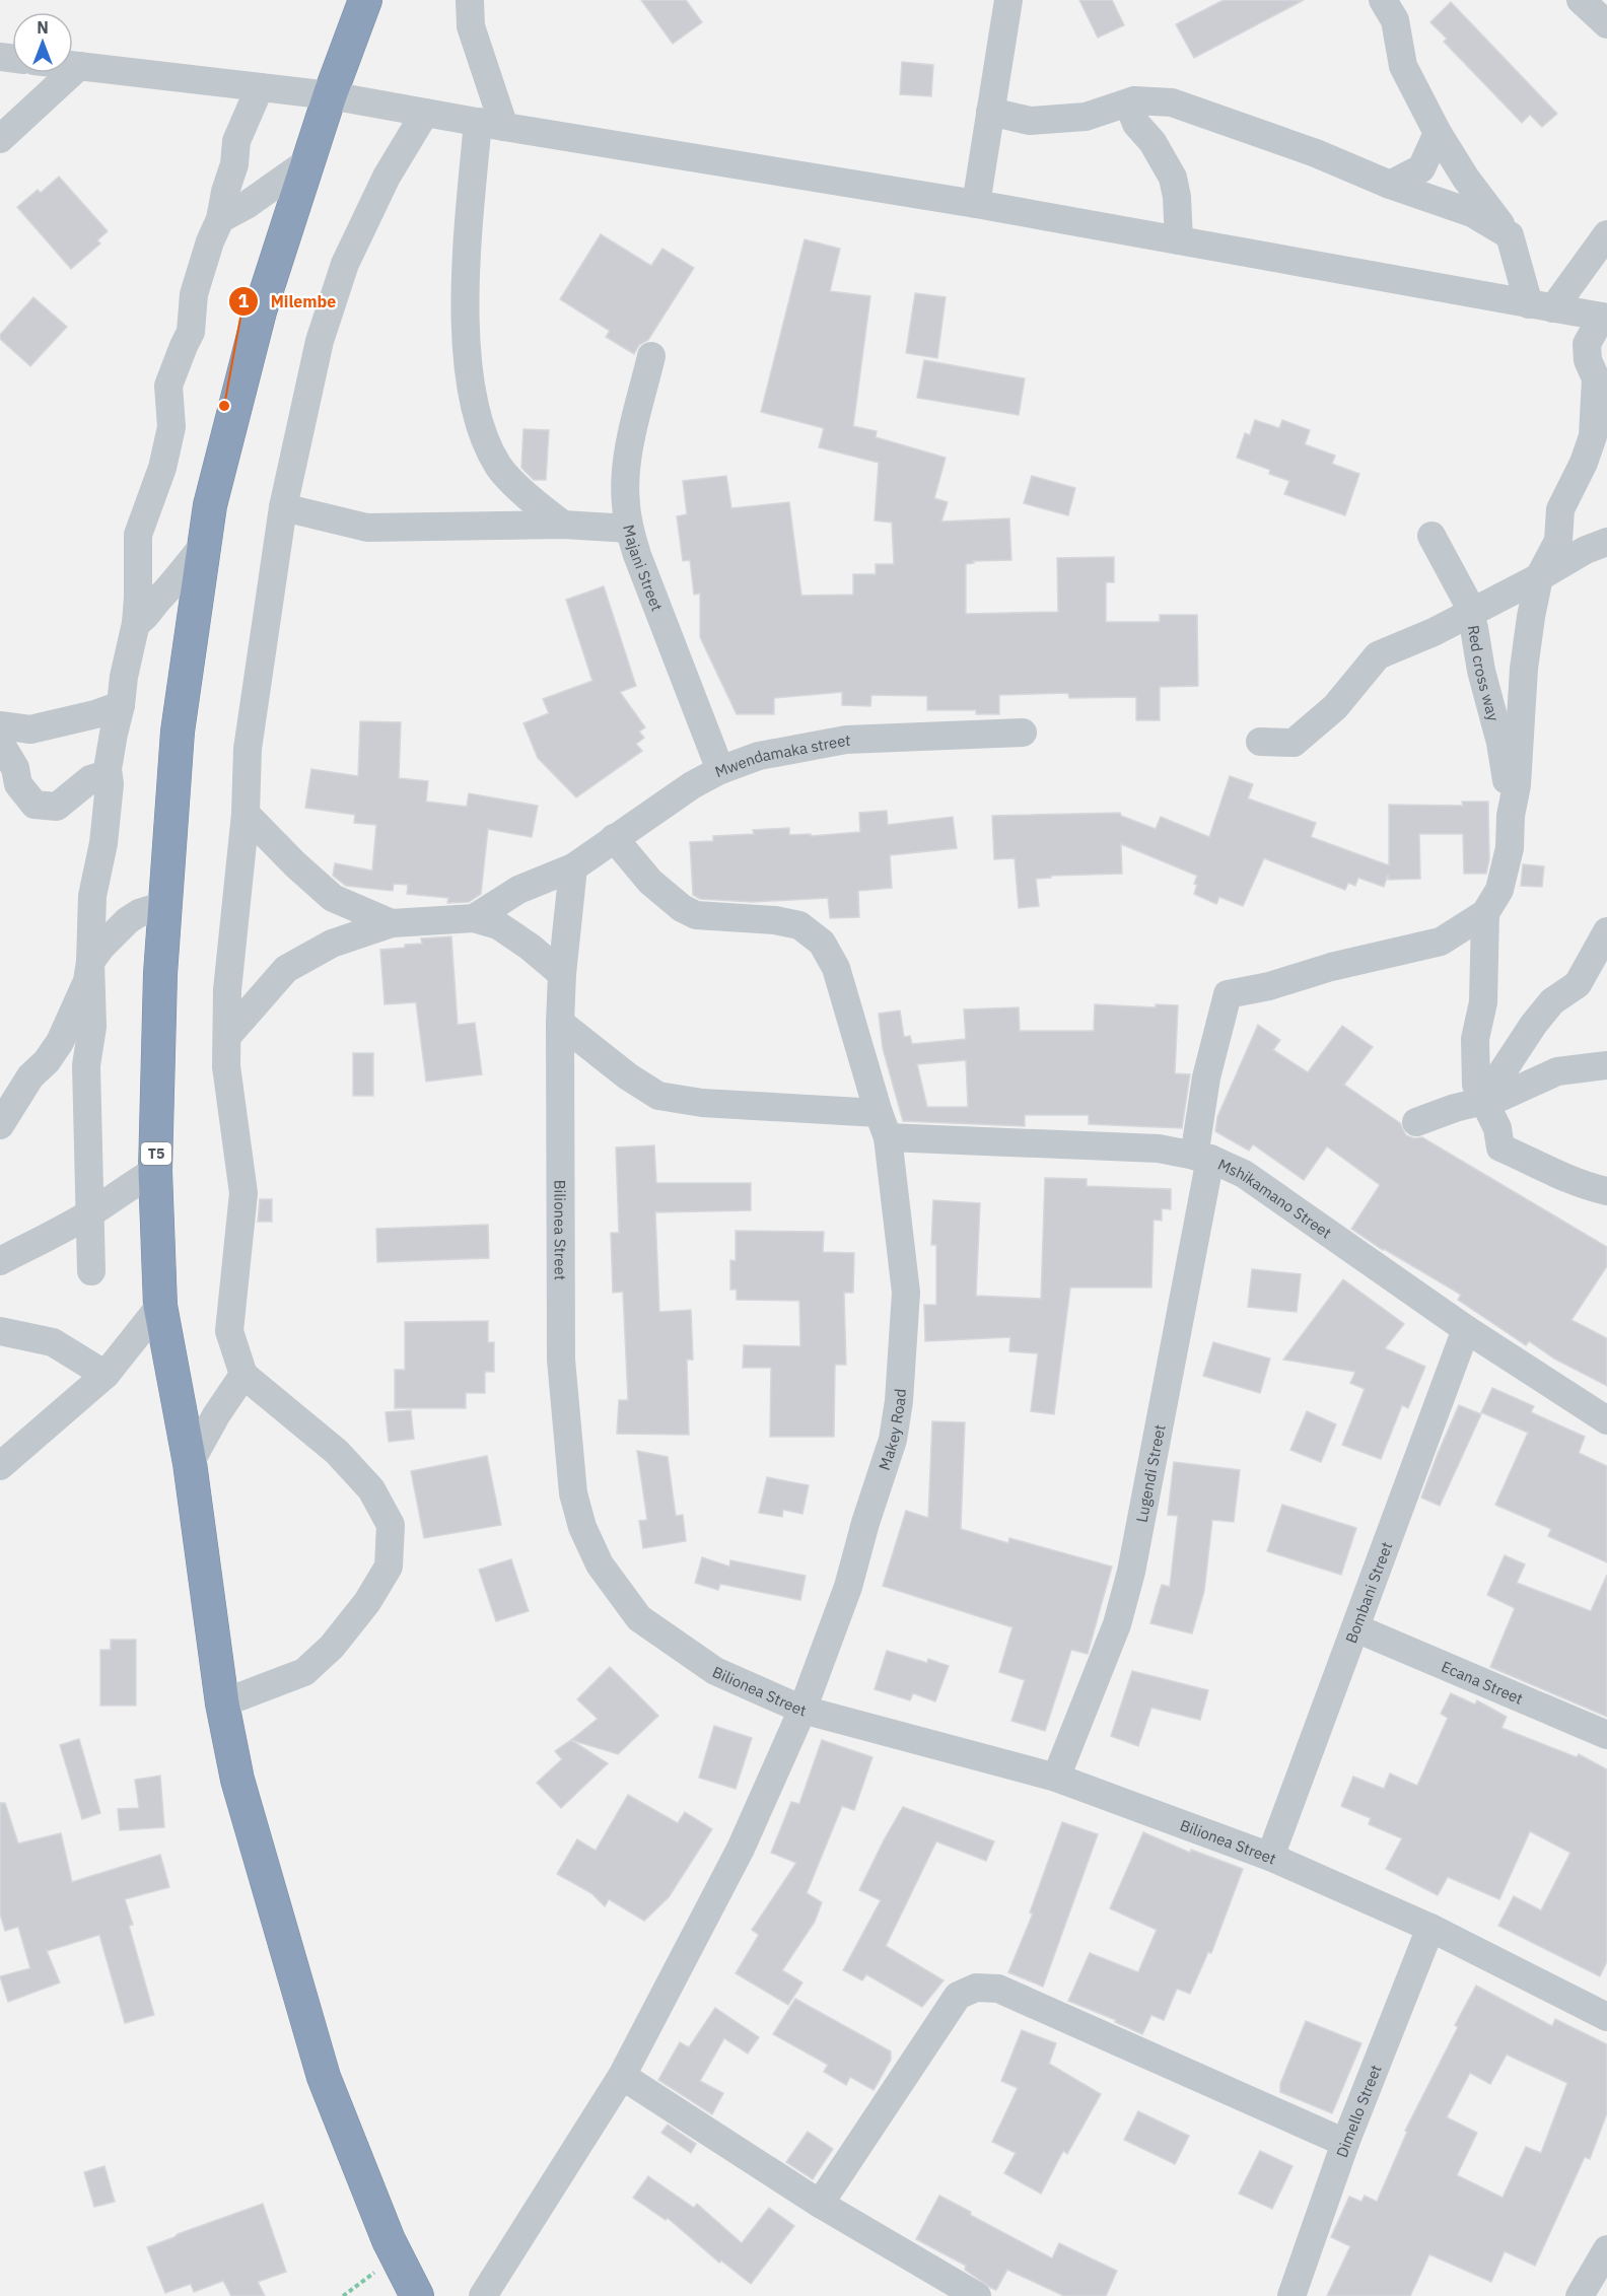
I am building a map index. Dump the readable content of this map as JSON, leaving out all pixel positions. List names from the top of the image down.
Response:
{
  "streets": {
    "highway": ["T5"],
    "street": [
      "Majani Street",
      "Red cross way",
      "Mwendamaka street",
      "Mshikamano Street",
      "Bilionea Street",
      "Makey Road",
      "Lugendi Street",
      "Bombani Street",
      "Ecana Street",
      "Dimello Street"
    ]
  },
  "crossings": [
    ["Majani Street", "Mwendamaka street"],
    ["Mwendamaka street", "Bilionea Street"],
    ["Mwendamaka street", "Makey Road"],
    ["Mshikamano Street", "Bilionea Street"],
    ["Mshikamano Street", "Makey Road"],
    ["Mshikamano Street", "Lugendi Street"],
    ["Mshikamano Street", "Bombani Street"],
    ["Bilionea Street", "Makey Road"],
    ["Bilionea Street", "Lugendi Street"],
    ["Bilionea Street", "Bombani Street"],
    ["Bilionea Street", "Dimello Street"],
    ["Bombani Street", "Ecana Street"]
  ],
  "places": ["Milembe"],
  "north": "top"
}
